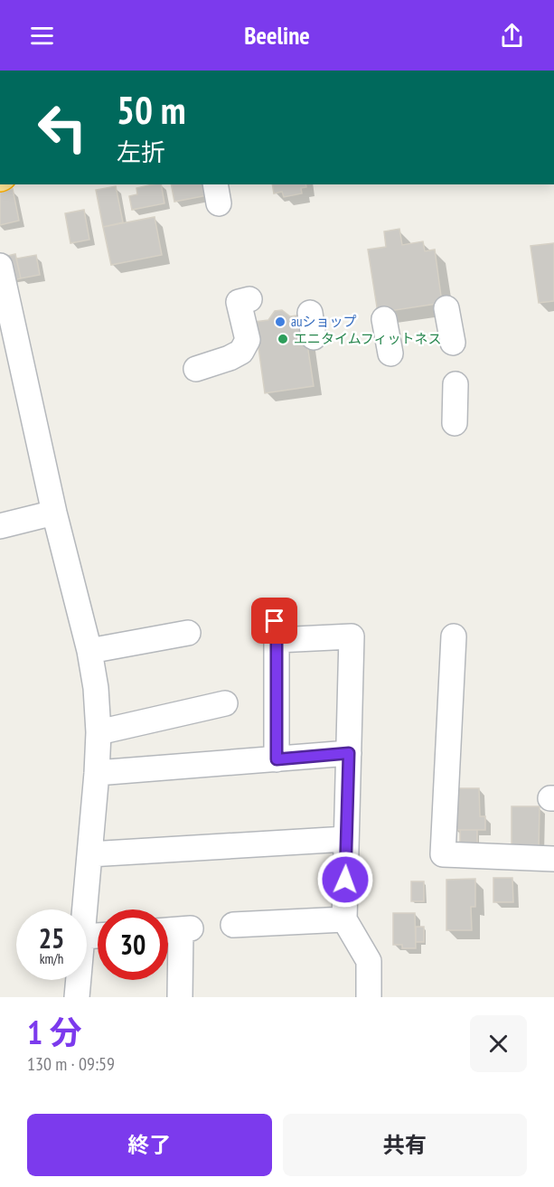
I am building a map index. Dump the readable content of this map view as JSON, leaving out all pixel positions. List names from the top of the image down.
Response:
{
  "places": ["auショップ", "エニタイムフィットネス"],
  "page": {
    "header": "Beeline",
    "turn": ["50 m", "左折"],
    "speed": "25 km/h",
    "limit": "30",
    "heading": ["1 分", "130 m · 09:59"],
    "buttons": ["終了", "共有"]
  }
}
